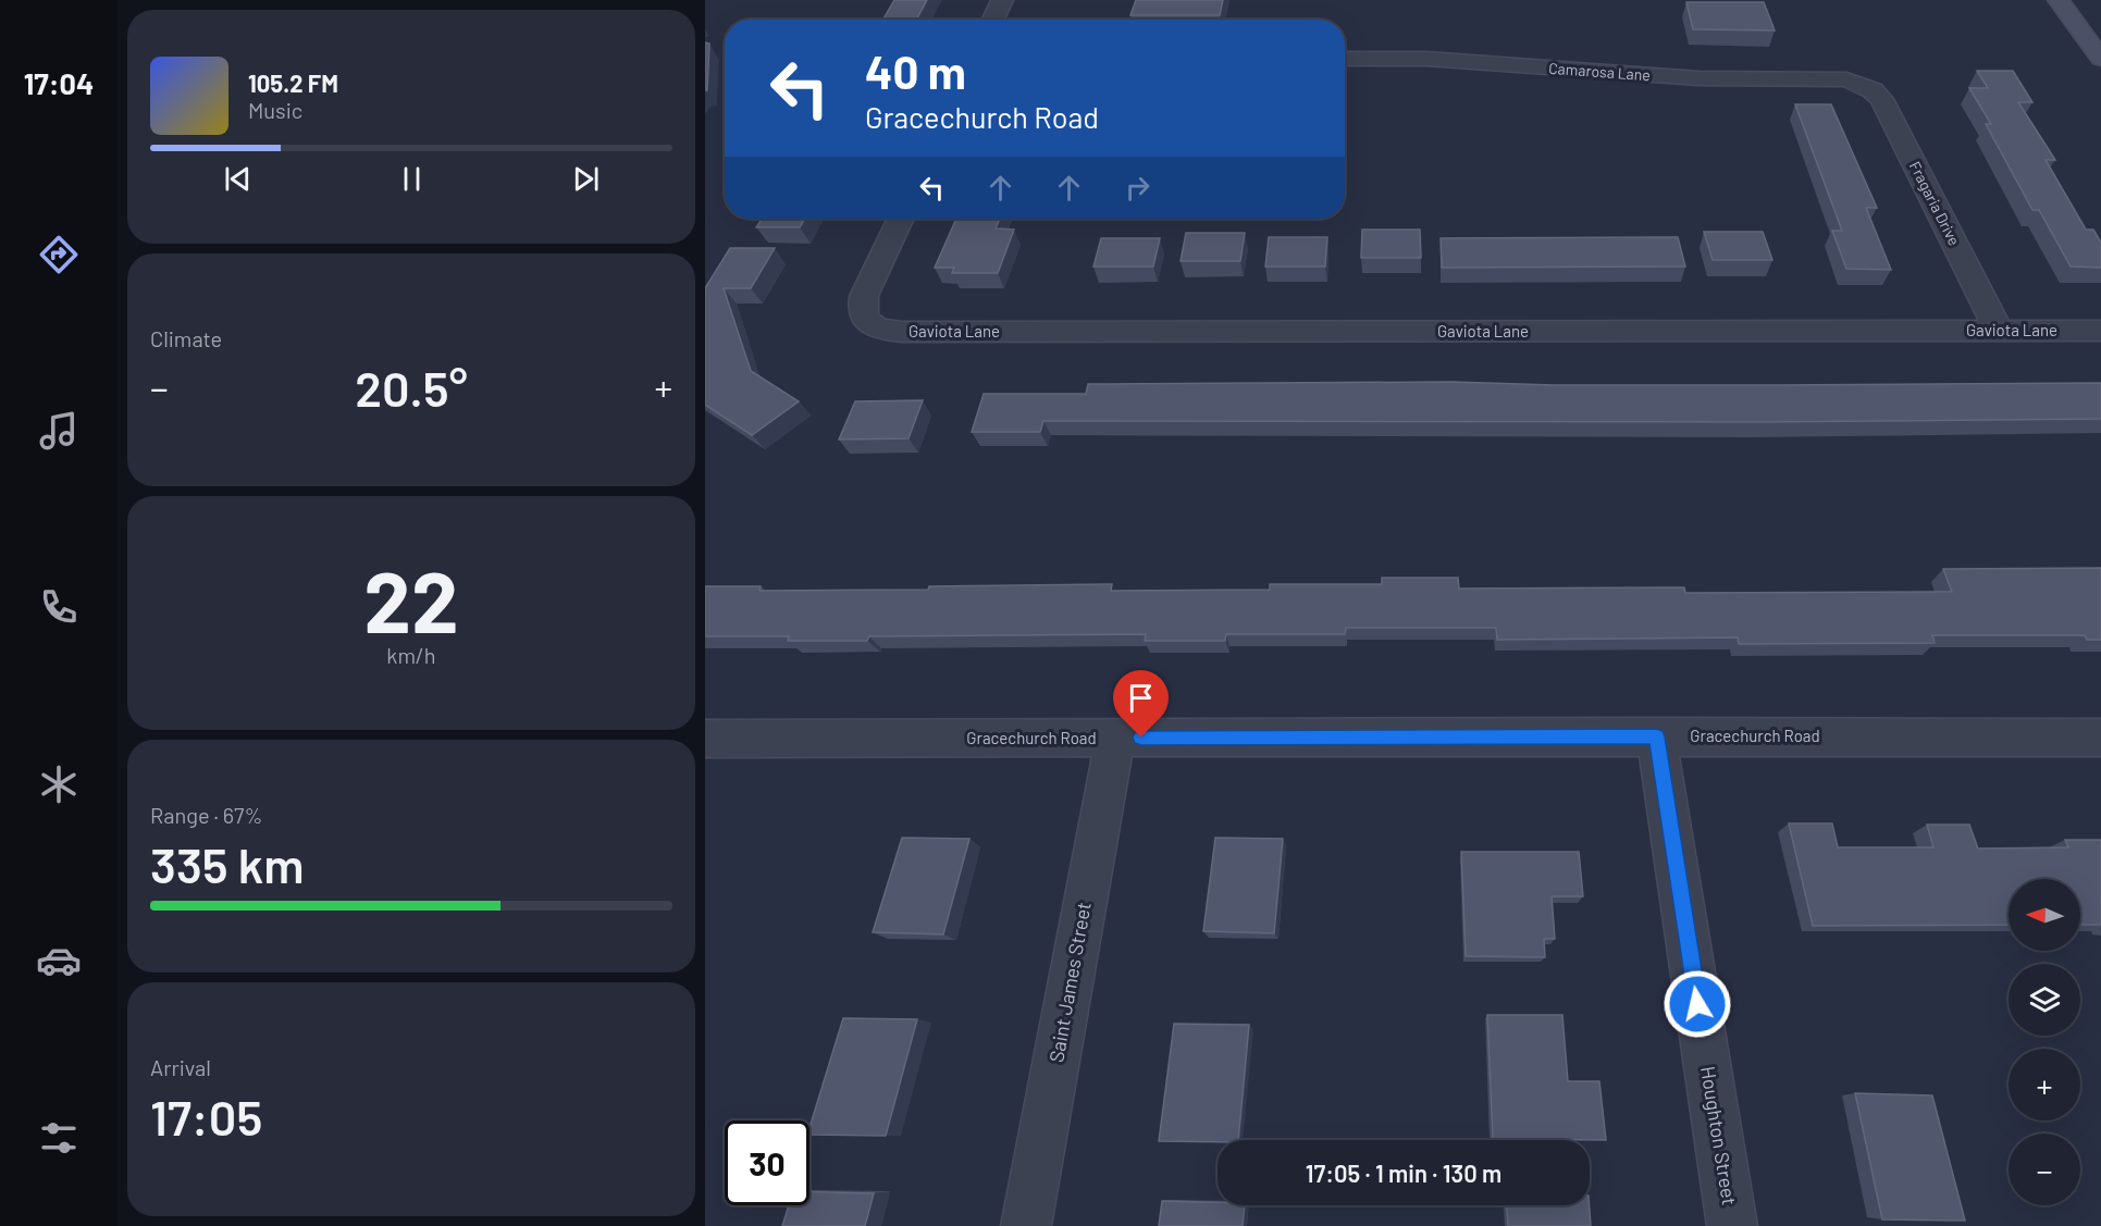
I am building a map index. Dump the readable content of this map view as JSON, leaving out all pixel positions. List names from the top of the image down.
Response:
{
  "streets": {
    "street": [
      "Camarosa Lane",
      "Fragaria Drive",
      "Gaviota Lane",
      "Gracechurch Road",
      "Saint James Street",
      "Houghton Street"
    ]
  },
  "crossings": [
    ["Camarosa Lane", "Fragaria Drive"],
    ["Fragaria Drive", "Gaviota Lane"],
    ["Gracechurch Road", "Saint James Street"],
    ["Gracechurch Road", "Houghton Street"]
  ],
  "north": "left",
  "page": {
    "tabs": "17:04",
    "turn": ["40 m", "Gracechurch Road"],
    "song": ["105.2 FM", "Music"],
    "tile": [
      "Climate",
      ["22", "km/h"],
      ["Range · 67%", "335 km"],
      ["Arrival", "17:05"]
    ],
    "heat": ["−", "20.5°", "+"],
    "map_buttons": ["+", "−"],
    "limit": "30",
    "trip": "17:05 · 1 min · 130 m"
  }
}
